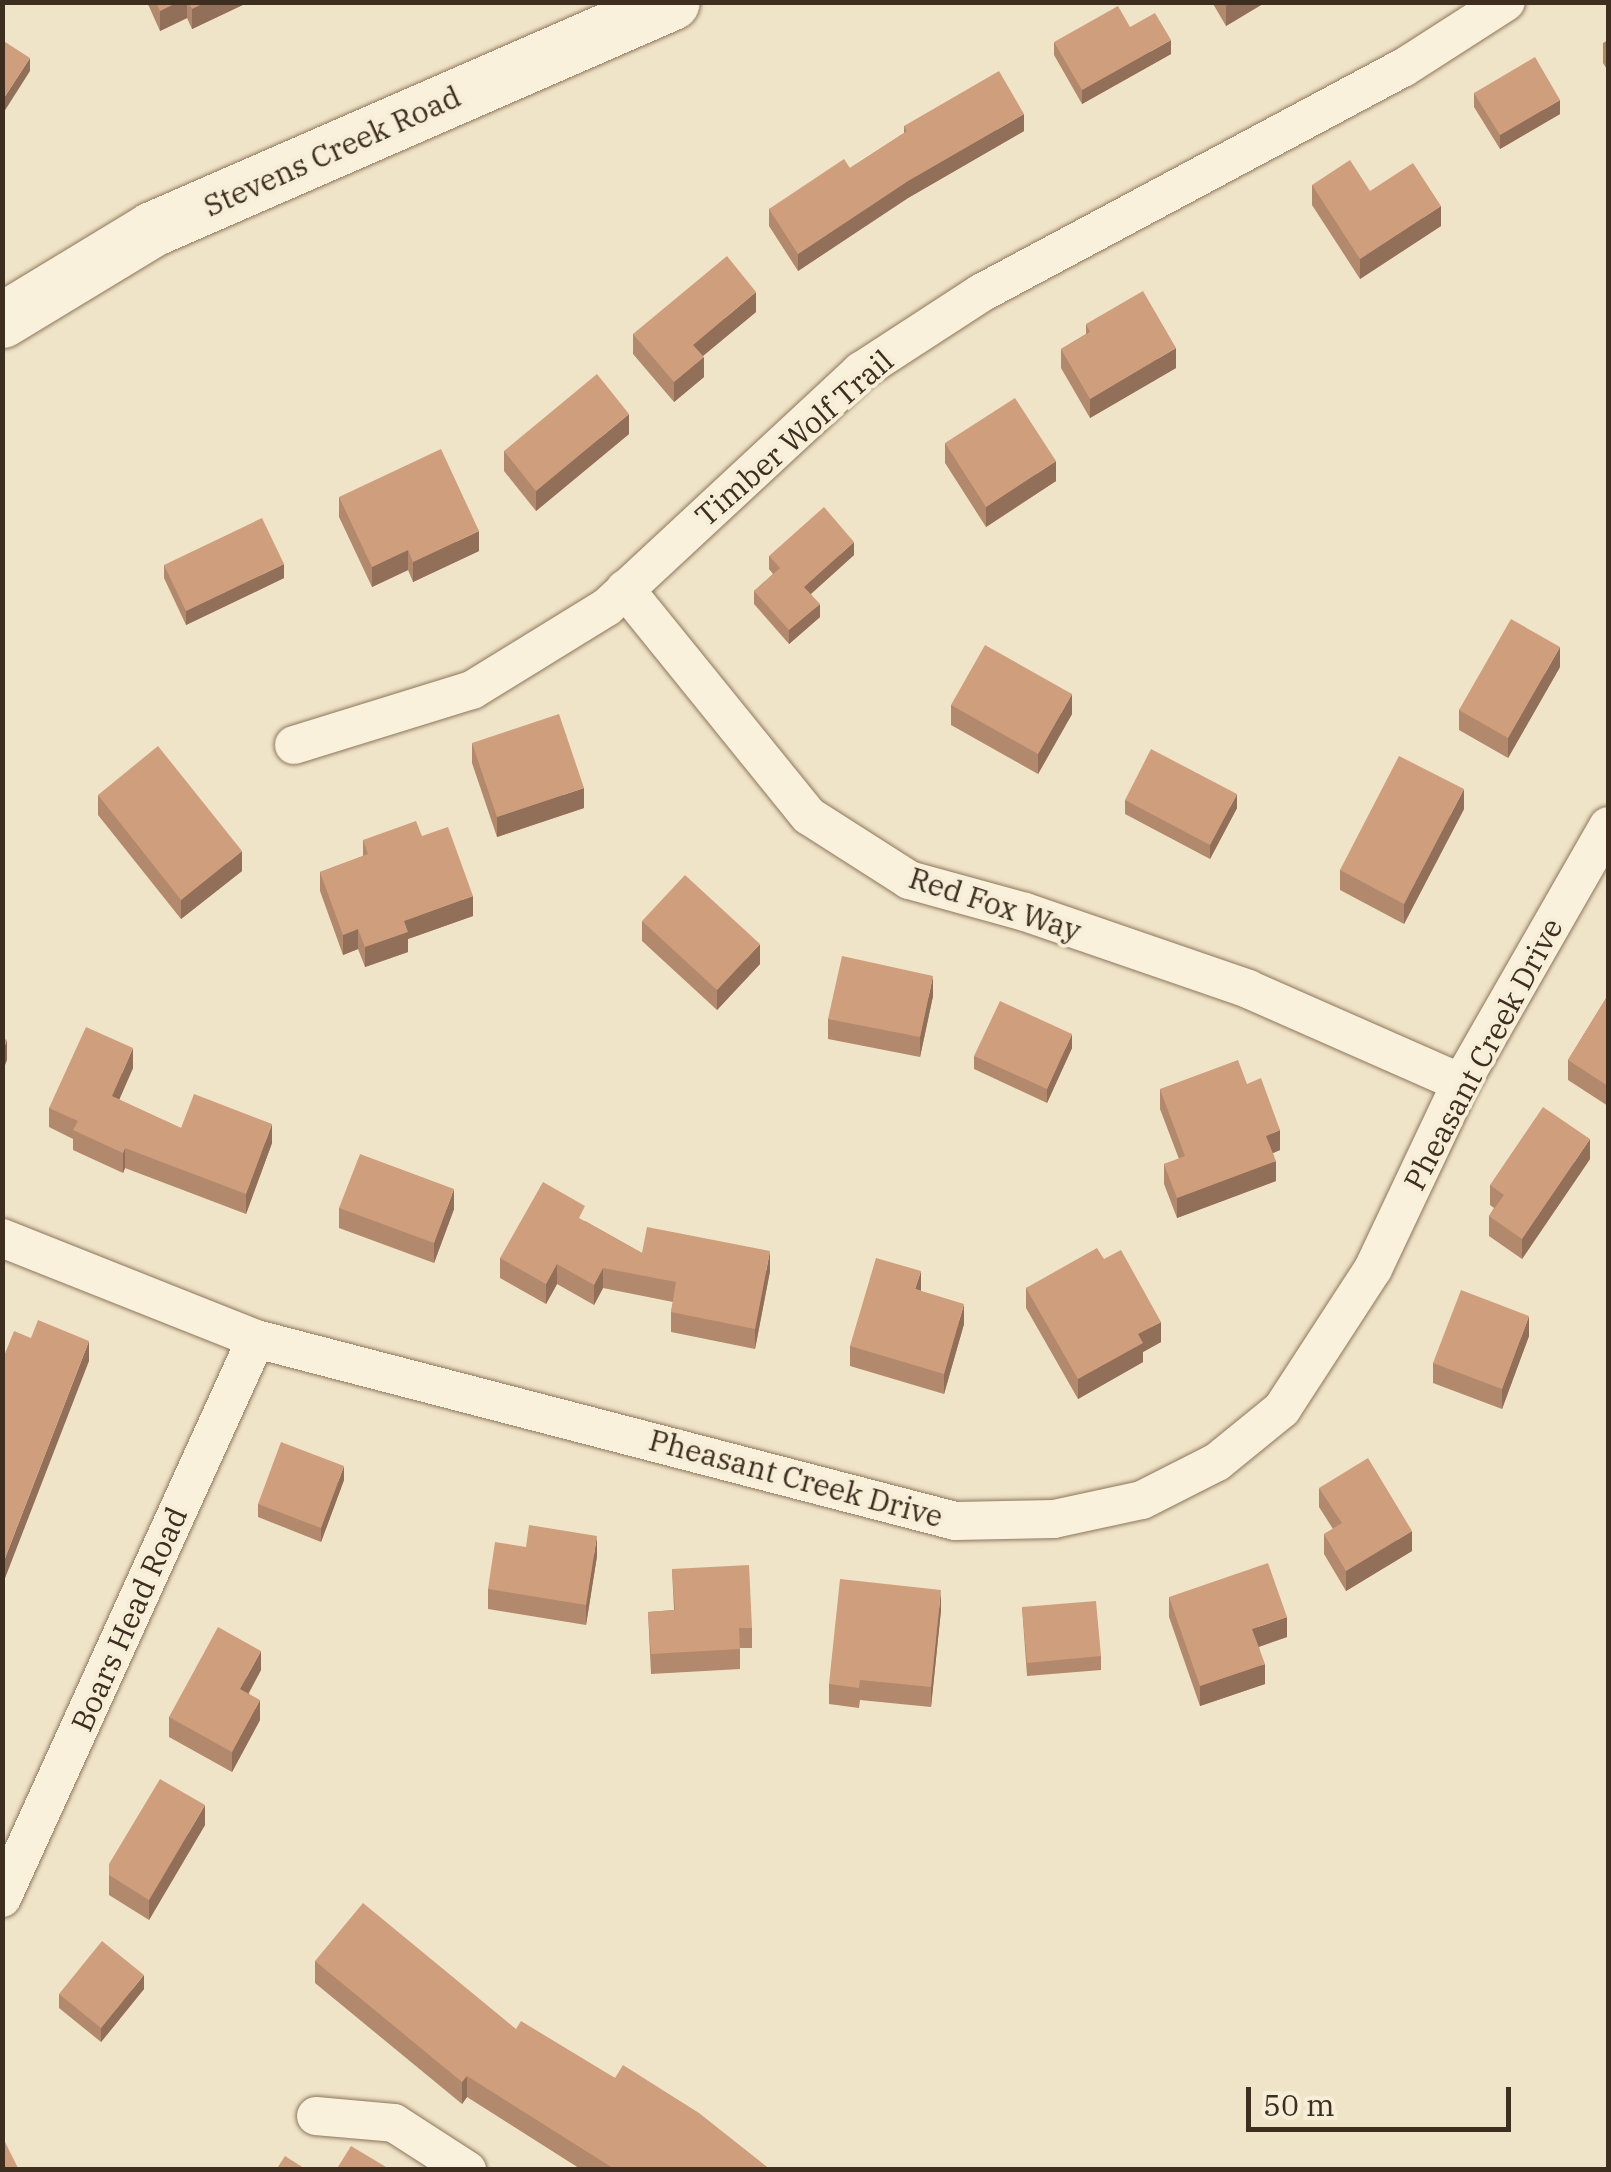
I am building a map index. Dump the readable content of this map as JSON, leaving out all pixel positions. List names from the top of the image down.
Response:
{
  "streets": {
    "street": [
      "Stevens Creek Road",
      "Timber Wolf Trail",
      "Red Fox Way",
      "Pheasant Creek Drive",
      "Boars Head Road"
    ]
  },
  "crossings": [
    ["Timber Wolf Trail", "Red Fox Way"],
    ["Red Fox Way", "Pheasant Creek Drive"],
    ["Pheasant Creek Drive", "Boars Head Road"]
  ],
  "scale_bar": "50 m"
}
